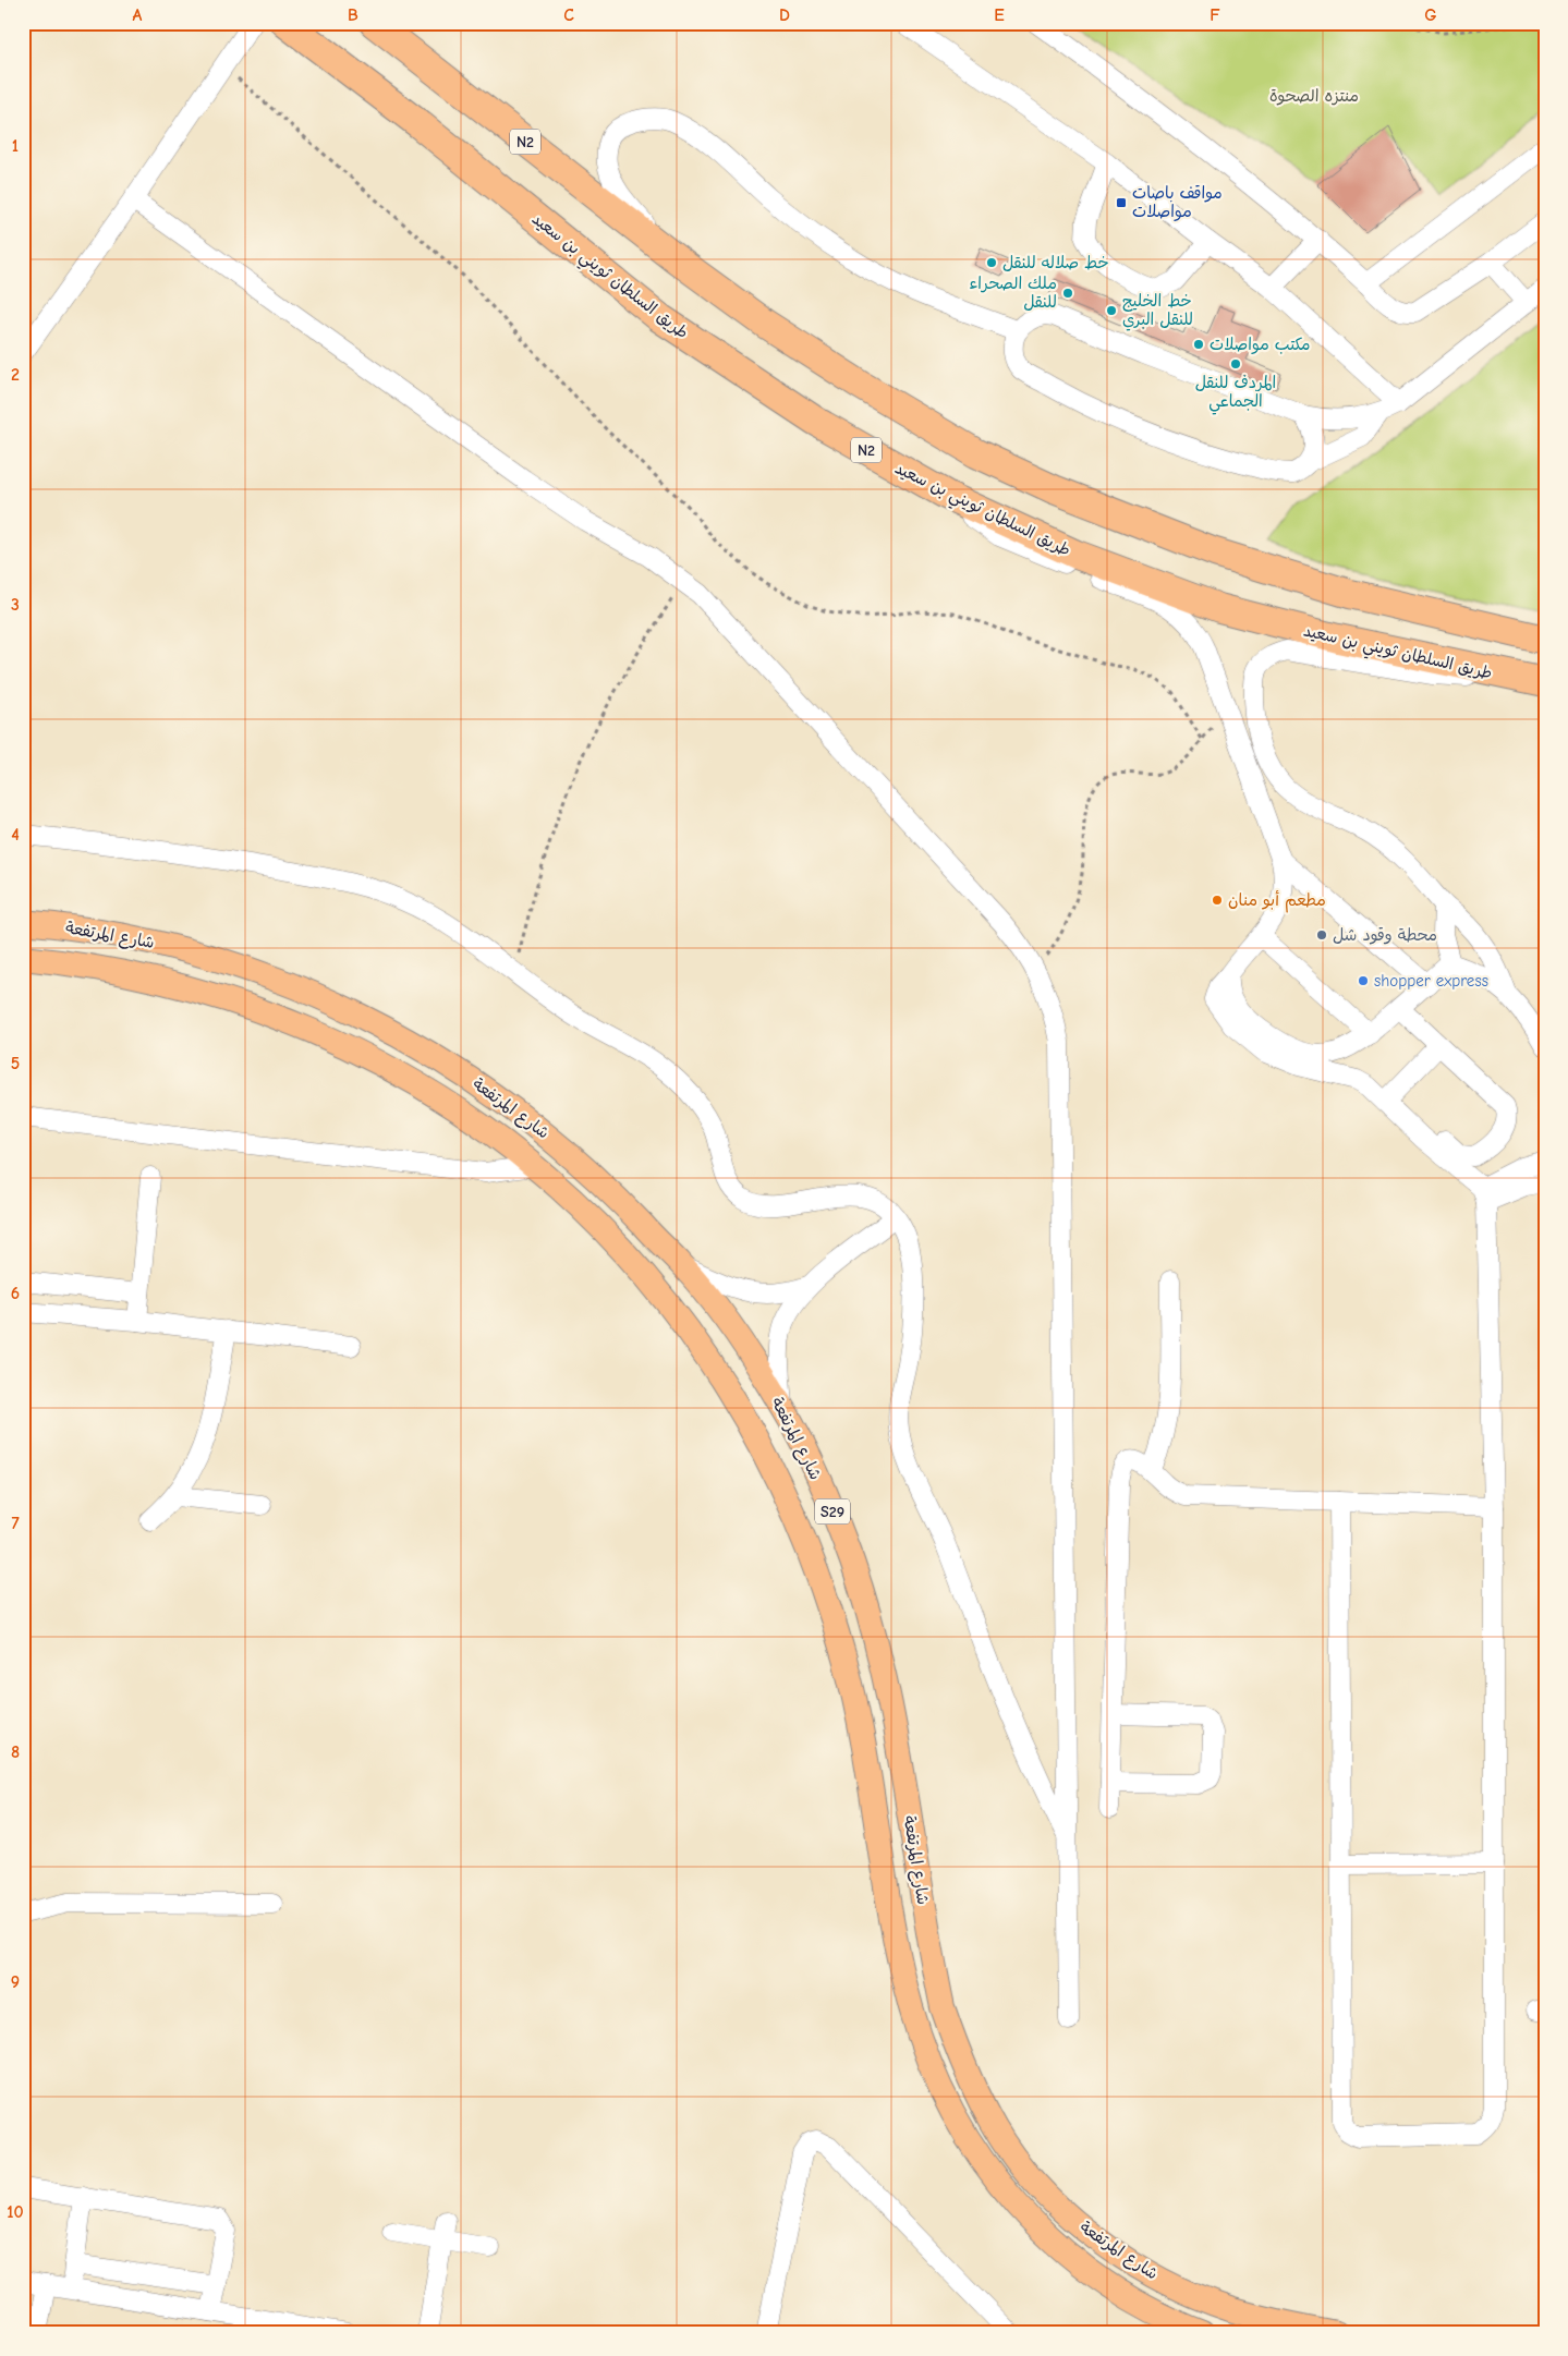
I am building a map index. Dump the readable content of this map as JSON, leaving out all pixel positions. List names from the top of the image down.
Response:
{
  "streets": {
    "highway": ["N2", "طريق السلطان ثويني بن سعيد"],
    "main road": ["شارع المرتفعة", "S29"]
  },
  "parks": ["منتزه الصحوة"],
  "places": {
    "transit": ["مواقف باصات مواصلات"],
    "other": [
      "خط صلاله للنقل",
      "ملك الصحراء للنقل",
      "خط الخليج للنقل البري",
      "مكتب مواصلات",
      "المردف للنقل الجماعي",
      "مطعم أبو منان",
      "محطة وقود شل",
      "shopper express"
    ]
  },
  "grid": {
    "columns": [
      "A",
      "B",
      "C",
      "D",
      "E",
      "F",
      "G"
    ],
    "rows": [
      "1",
      "2",
      "3",
      "4",
      "5",
      "6",
      "7",
      "8",
      "9",
      "10"
    ]
  }
}
